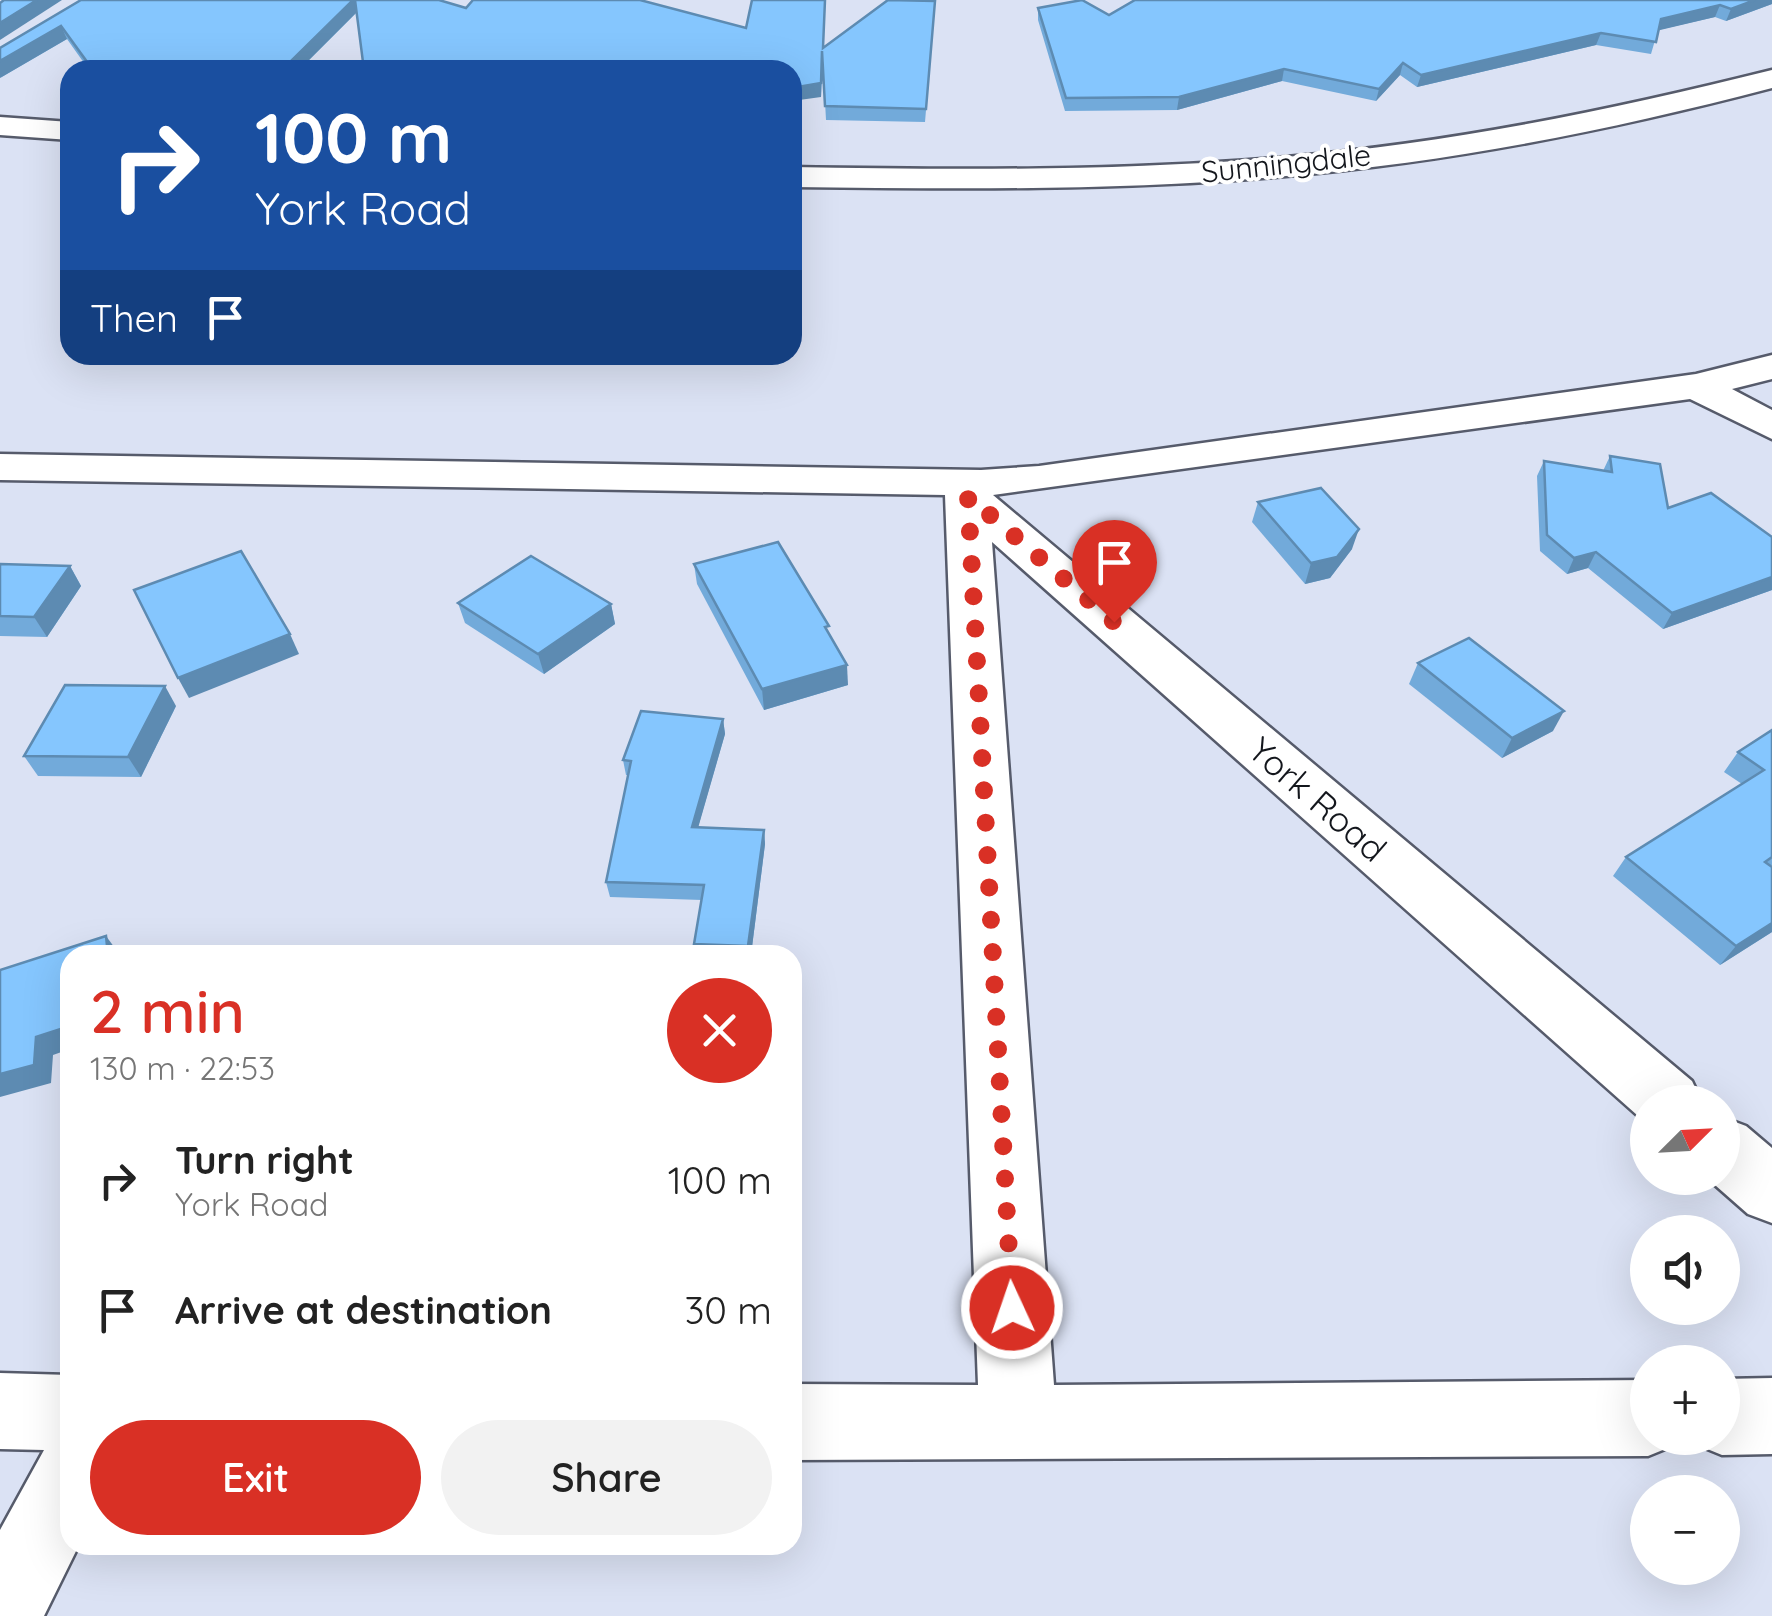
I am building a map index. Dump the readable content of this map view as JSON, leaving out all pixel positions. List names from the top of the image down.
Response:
{
  "streets": {
    "street": ["Sunningdale", "York Road"]
  },
  "north": "top right",
  "page": {
    "turn": ["100 m", "York Road"],
    "then": "Then",
    "heading": ["2 min", "130 m · 22:53"],
    "map_buttons": ["+", "−"],
    "list": [
      {
        "name": "Turn right",
        "note": "York Road",
        "value": "100 m"
      },
      {
        "name": "Arrive at destination",
        "value": "30 m"
      }
    ],
    "buttons": ["Exit", "Share"]
  }
}
